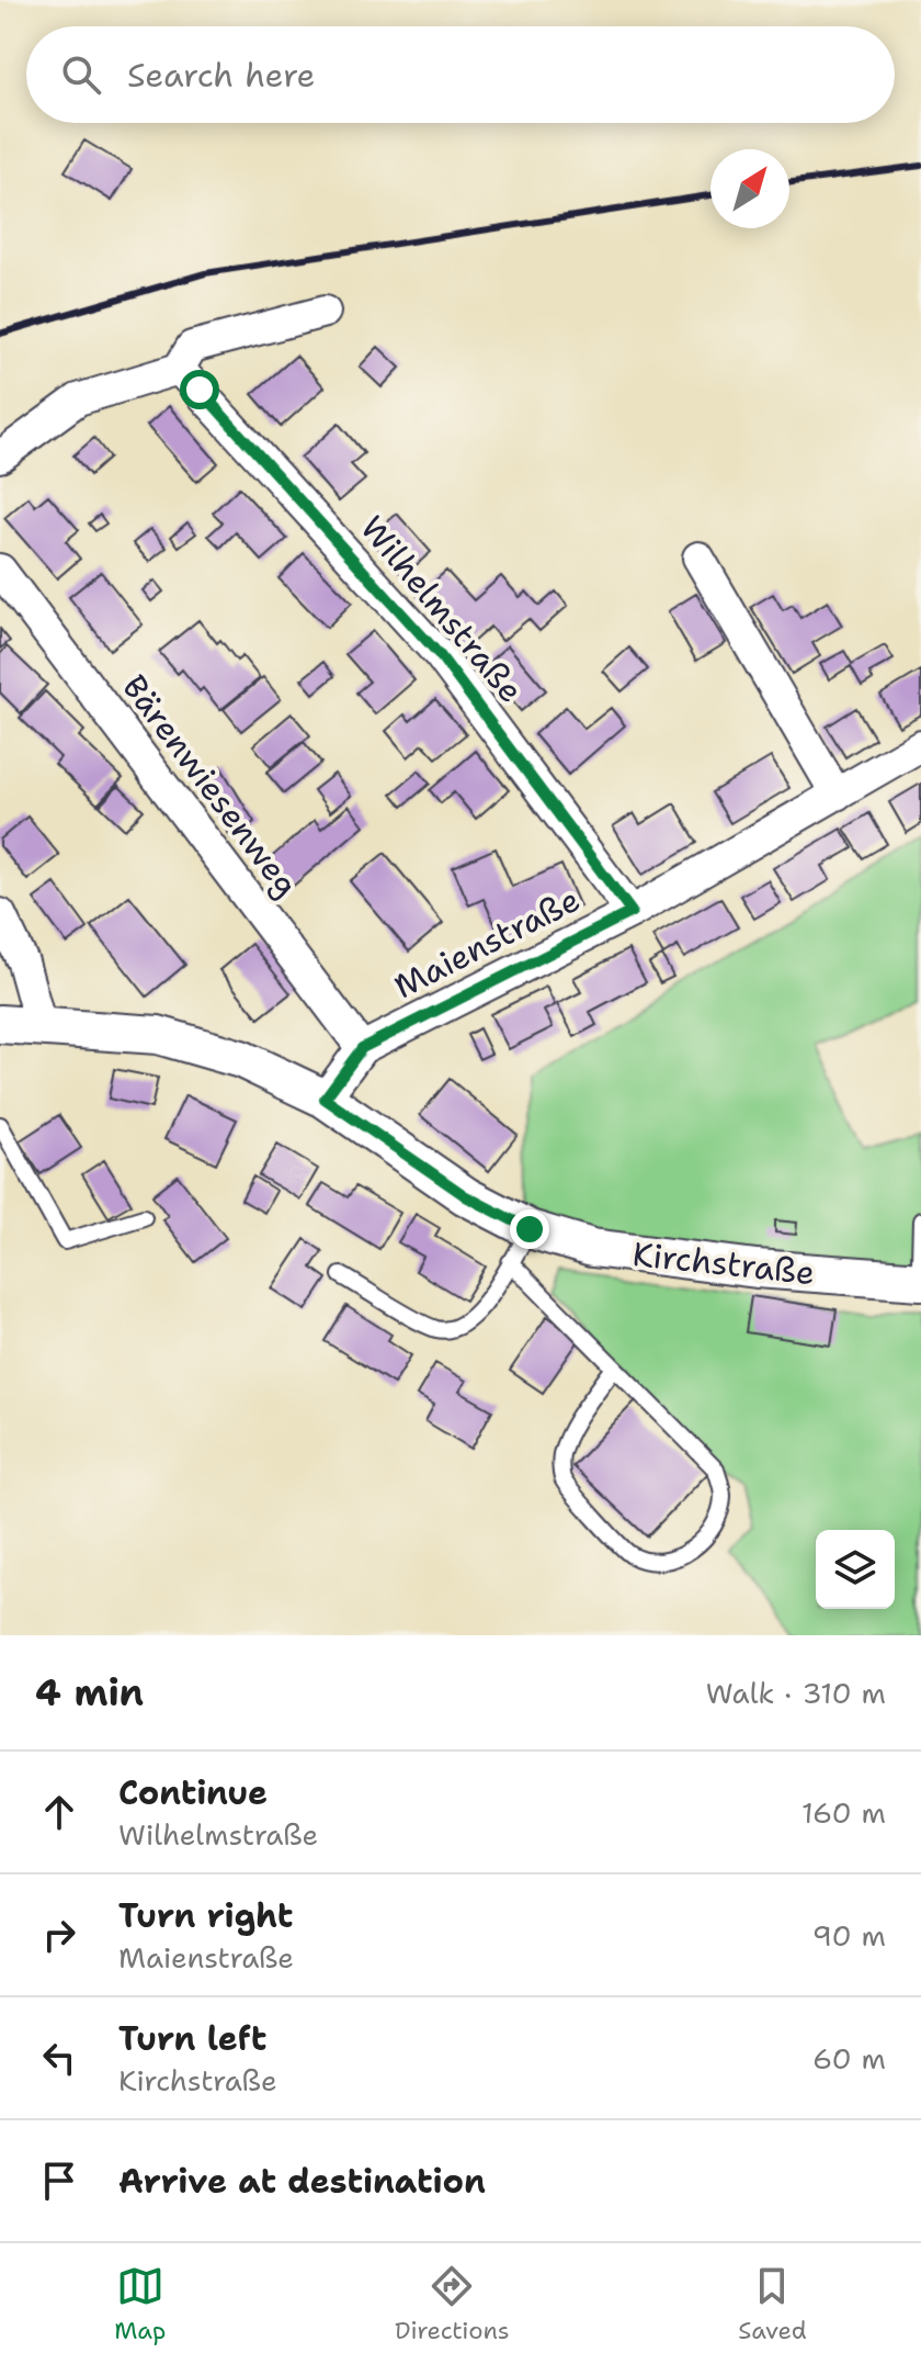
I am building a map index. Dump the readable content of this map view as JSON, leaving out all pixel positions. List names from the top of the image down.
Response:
{
  "streets": {
    "street": [
      "Wilhelmstraße",
      "Bärenwiesenweg",
      "Maienstraße",
      "Kirchstraße"
    ]
  },
  "crossings": [
    ["Wilhelmstraße", "Maienstraße"],
    ["Bärenwiesenweg", "Maienstraße"],
    ["Maienstraße", "Kirchstraße"]
  ],
  "north": "top right",
  "page": {
    "search": "Search here",
    "heading": ["4 min", "Walk · 310 m"],
    "list": [
      ["Continue", "Wilhelmstraße", "160 m"],
      ["Turn right", "Maienstraße", "90 m"],
      ["Turn left", "Kirchstraße", "60 m"],
      "Arrive at destination"
    ],
    "nav": ["Map", "Directions", "Saved"]
  }
}
